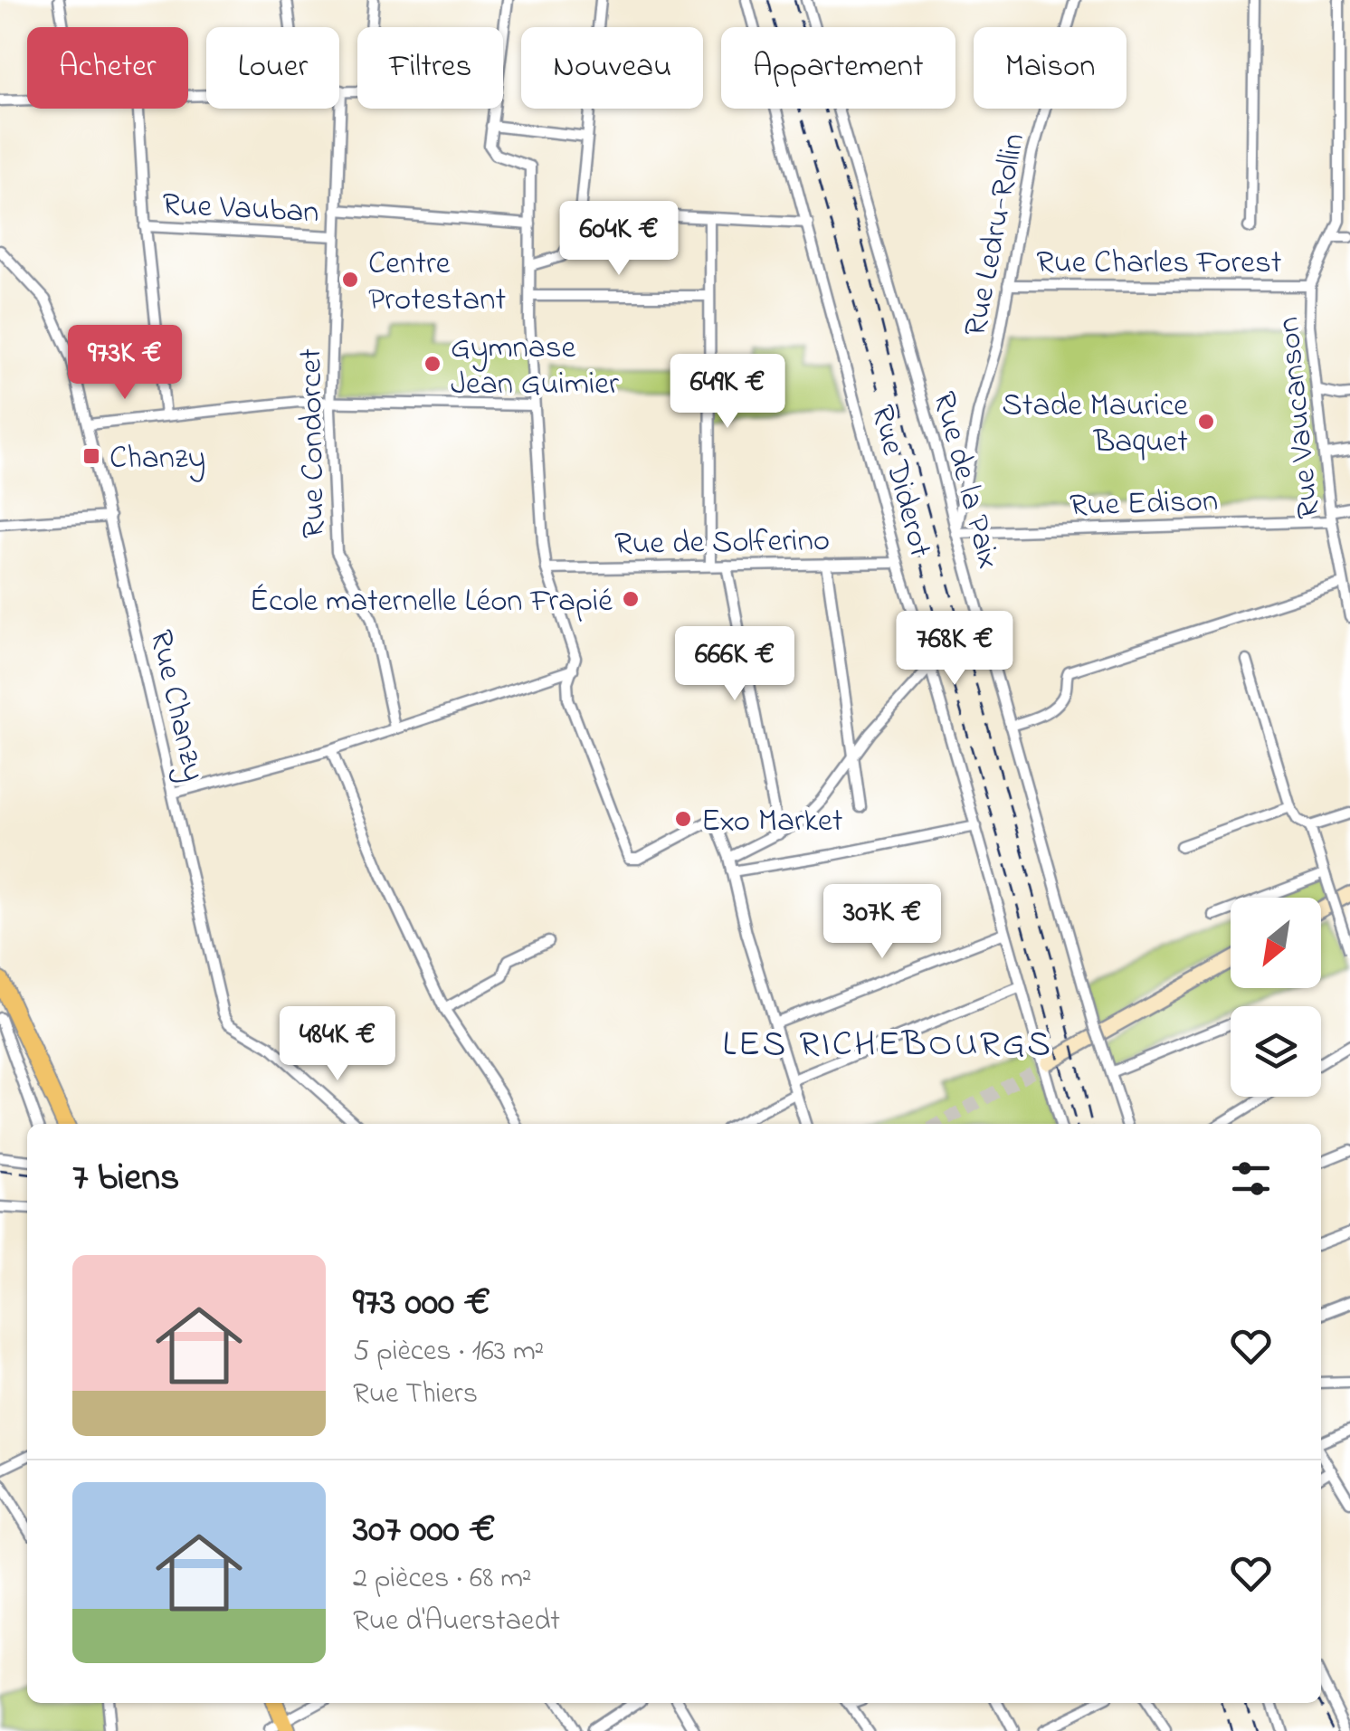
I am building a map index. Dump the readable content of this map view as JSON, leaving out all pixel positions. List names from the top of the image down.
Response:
{
  "streets": {
    "street": [
      "Rue Vauban",
      "Rue Ledru-Rollin",
      "Rue Charles Forest",
      "Rue Vaucanson",
      "Rue Condorcet",
      "Rue de la Paix",
      "Rue Diderot",
      "Rue Edison",
      "Rue de Solferino",
      "Rue Chanzy"
    ]
  },
  "crossings": [
    ["Rue Vauban", "Rue Condorcet"],
    ["Rue Ledru-Rollin", "Rue Charles Forest"],
    ["Rue Ledru-Rollin", "Rue de la Paix"],
    ["Rue Ledru-Rollin", "Rue Edison"],
    ["Rue Charles Forest", "Rue Vaucanson"],
    ["Rue Vaucanson", "Rue Edison"],
    ["Rue de la Paix", "Rue Edison"],
    ["Rue Diderot", "Rue de Solferino"]
  ],
  "districts": ["LES RICHEBOURGS"],
  "places": {
    "other": [
      "Centre Protestant",
      "Gymnase Jean Guimier",
      "Stade Maurice Baquet",
      "École maternelle Léon Frapié",
      "Exo Market"
    ],
    "transit": ["Chanzy"]
  },
  "north": "bottom left",
  "page": {
    "chip": [
      "Acheter",
      "Louer",
      "Filtres",
      "Nouveau",
      "Appartement",
      "Maison"
    ],
    "price": [
      "604K €",
      "973K €",
      "649K €",
      "768K €",
      "666K €",
      "307K €",
      "484K €"
    ],
    "heading": "7 biens",
    "list": [
      {
        "name": "973 000 €",
        "note": "5 pièces · 163 m² · Rue Thiers"
      },
      {
        "name": "307 000 €",
        "note": "2 pièces · 68 m² · Rue d'Auerstaedt"
      }
    ]
  }
}
